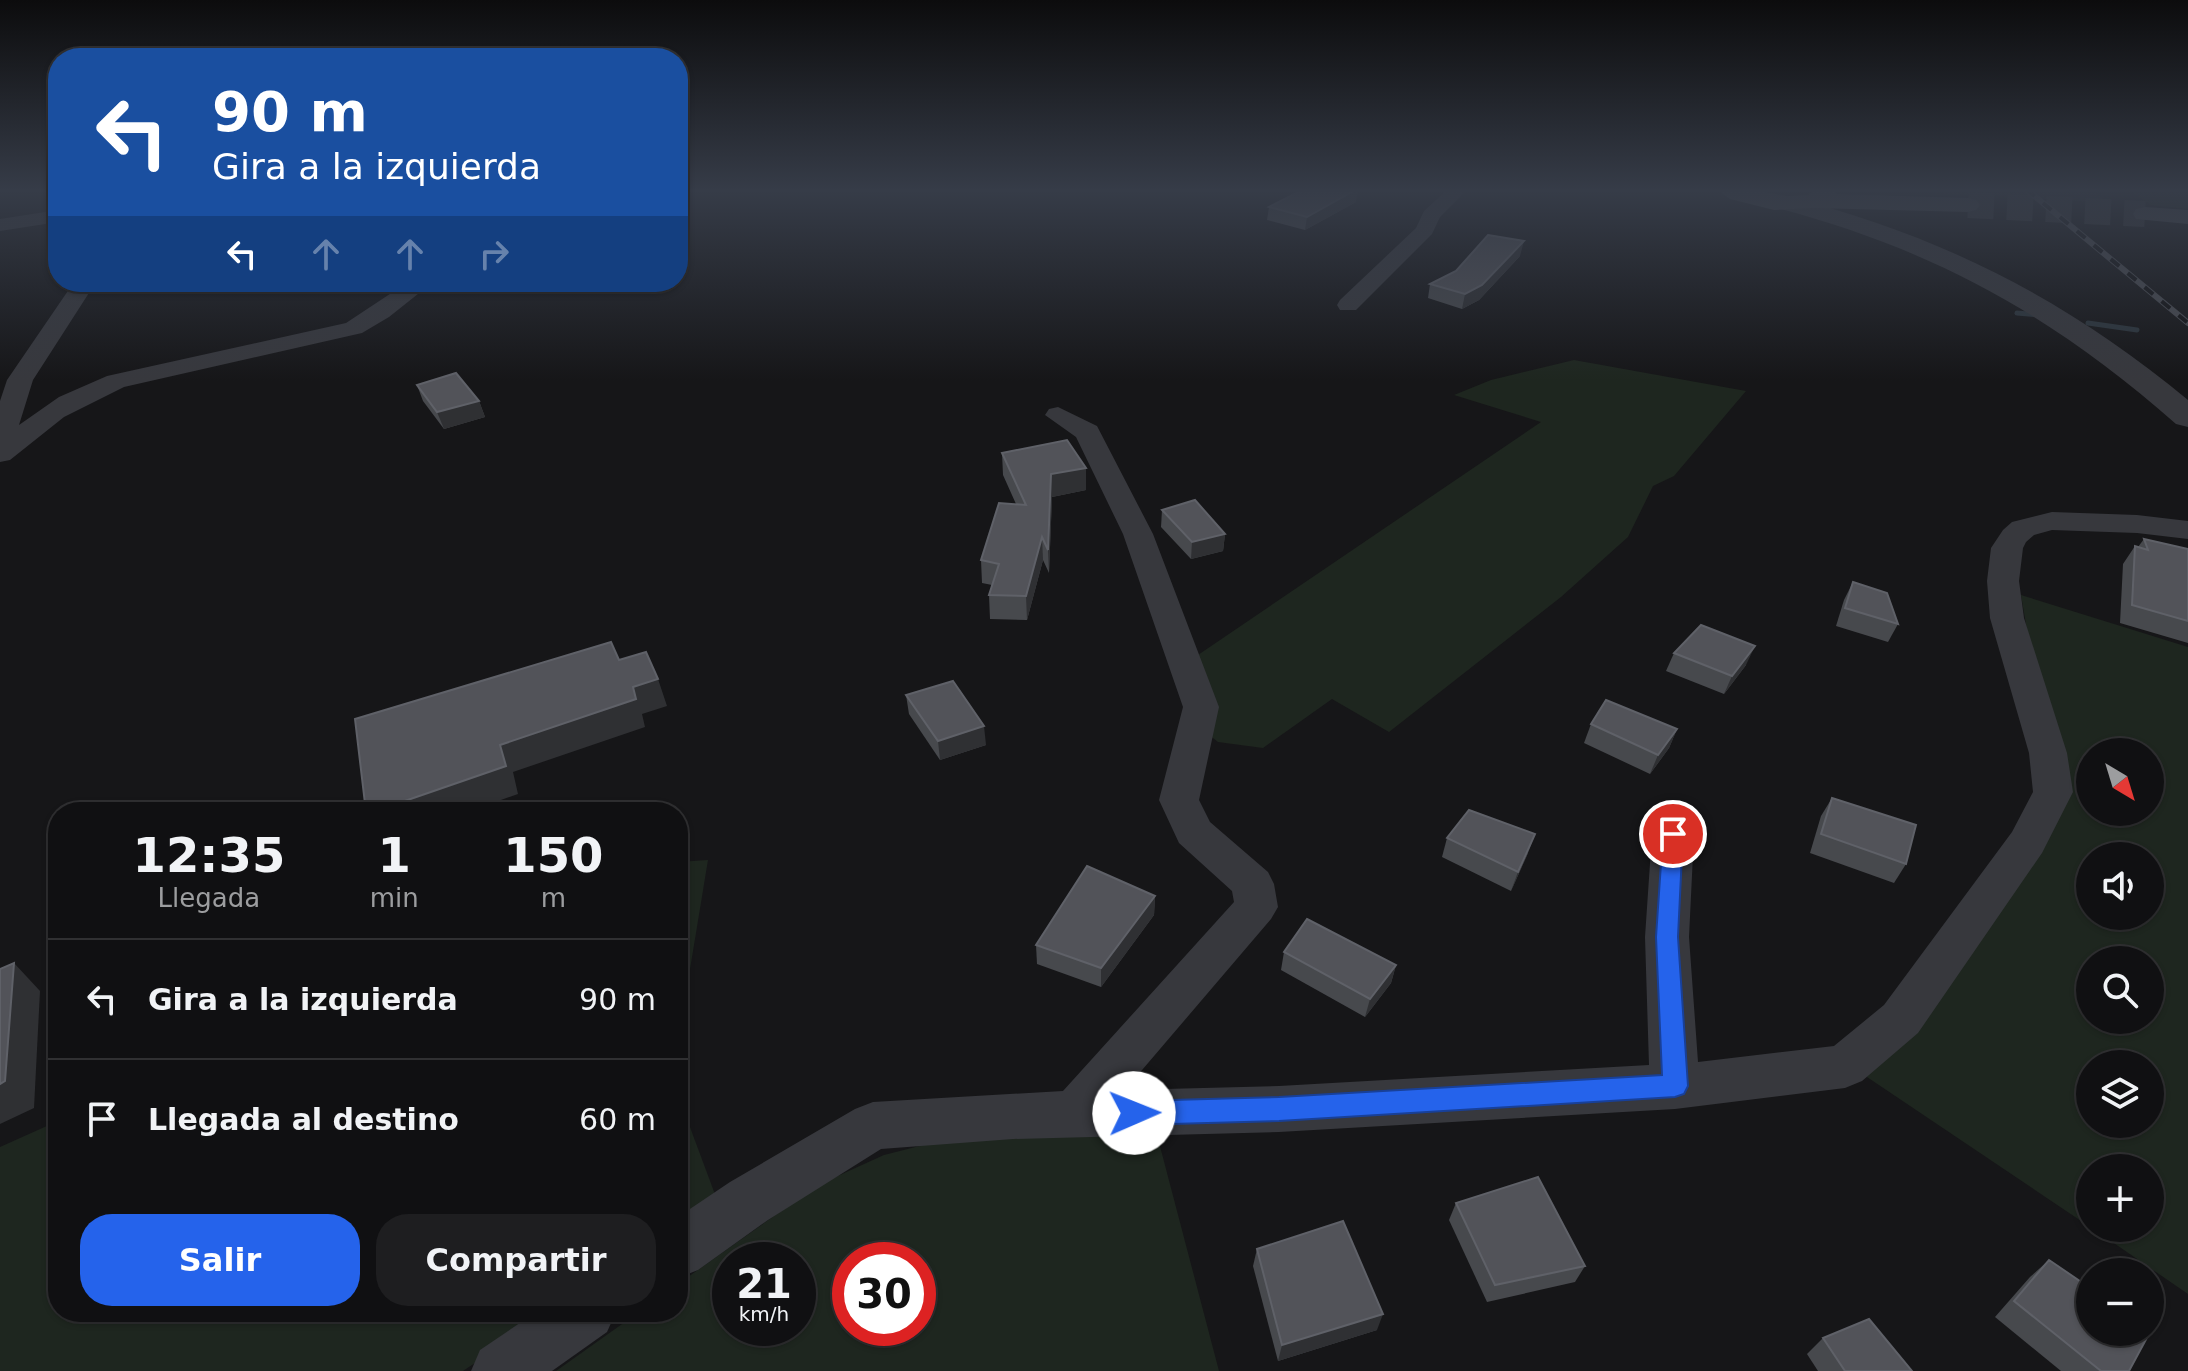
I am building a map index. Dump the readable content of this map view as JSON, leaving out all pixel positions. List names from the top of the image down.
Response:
{
  "north": "bottom right",
  "page": {
    "turn": ["90 m", "Gira a la izquierda"],
    "map_buttons": ["+", "−"],
    "eta": [
      "12:35",
      "Llegada",
      "1",
      "min",
      "150",
      "m"
    ],
    "list": [
      {
        "name": "Gira a la izquierda",
        "value": "90 m"
      },
      {
        "name": "Llegada al destino",
        "value": "60 m"
      }
    ],
    "buttons": ["Salir", "Compartir"],
    "speed": "21 km/h",
    "limit": "30"
  }
}
